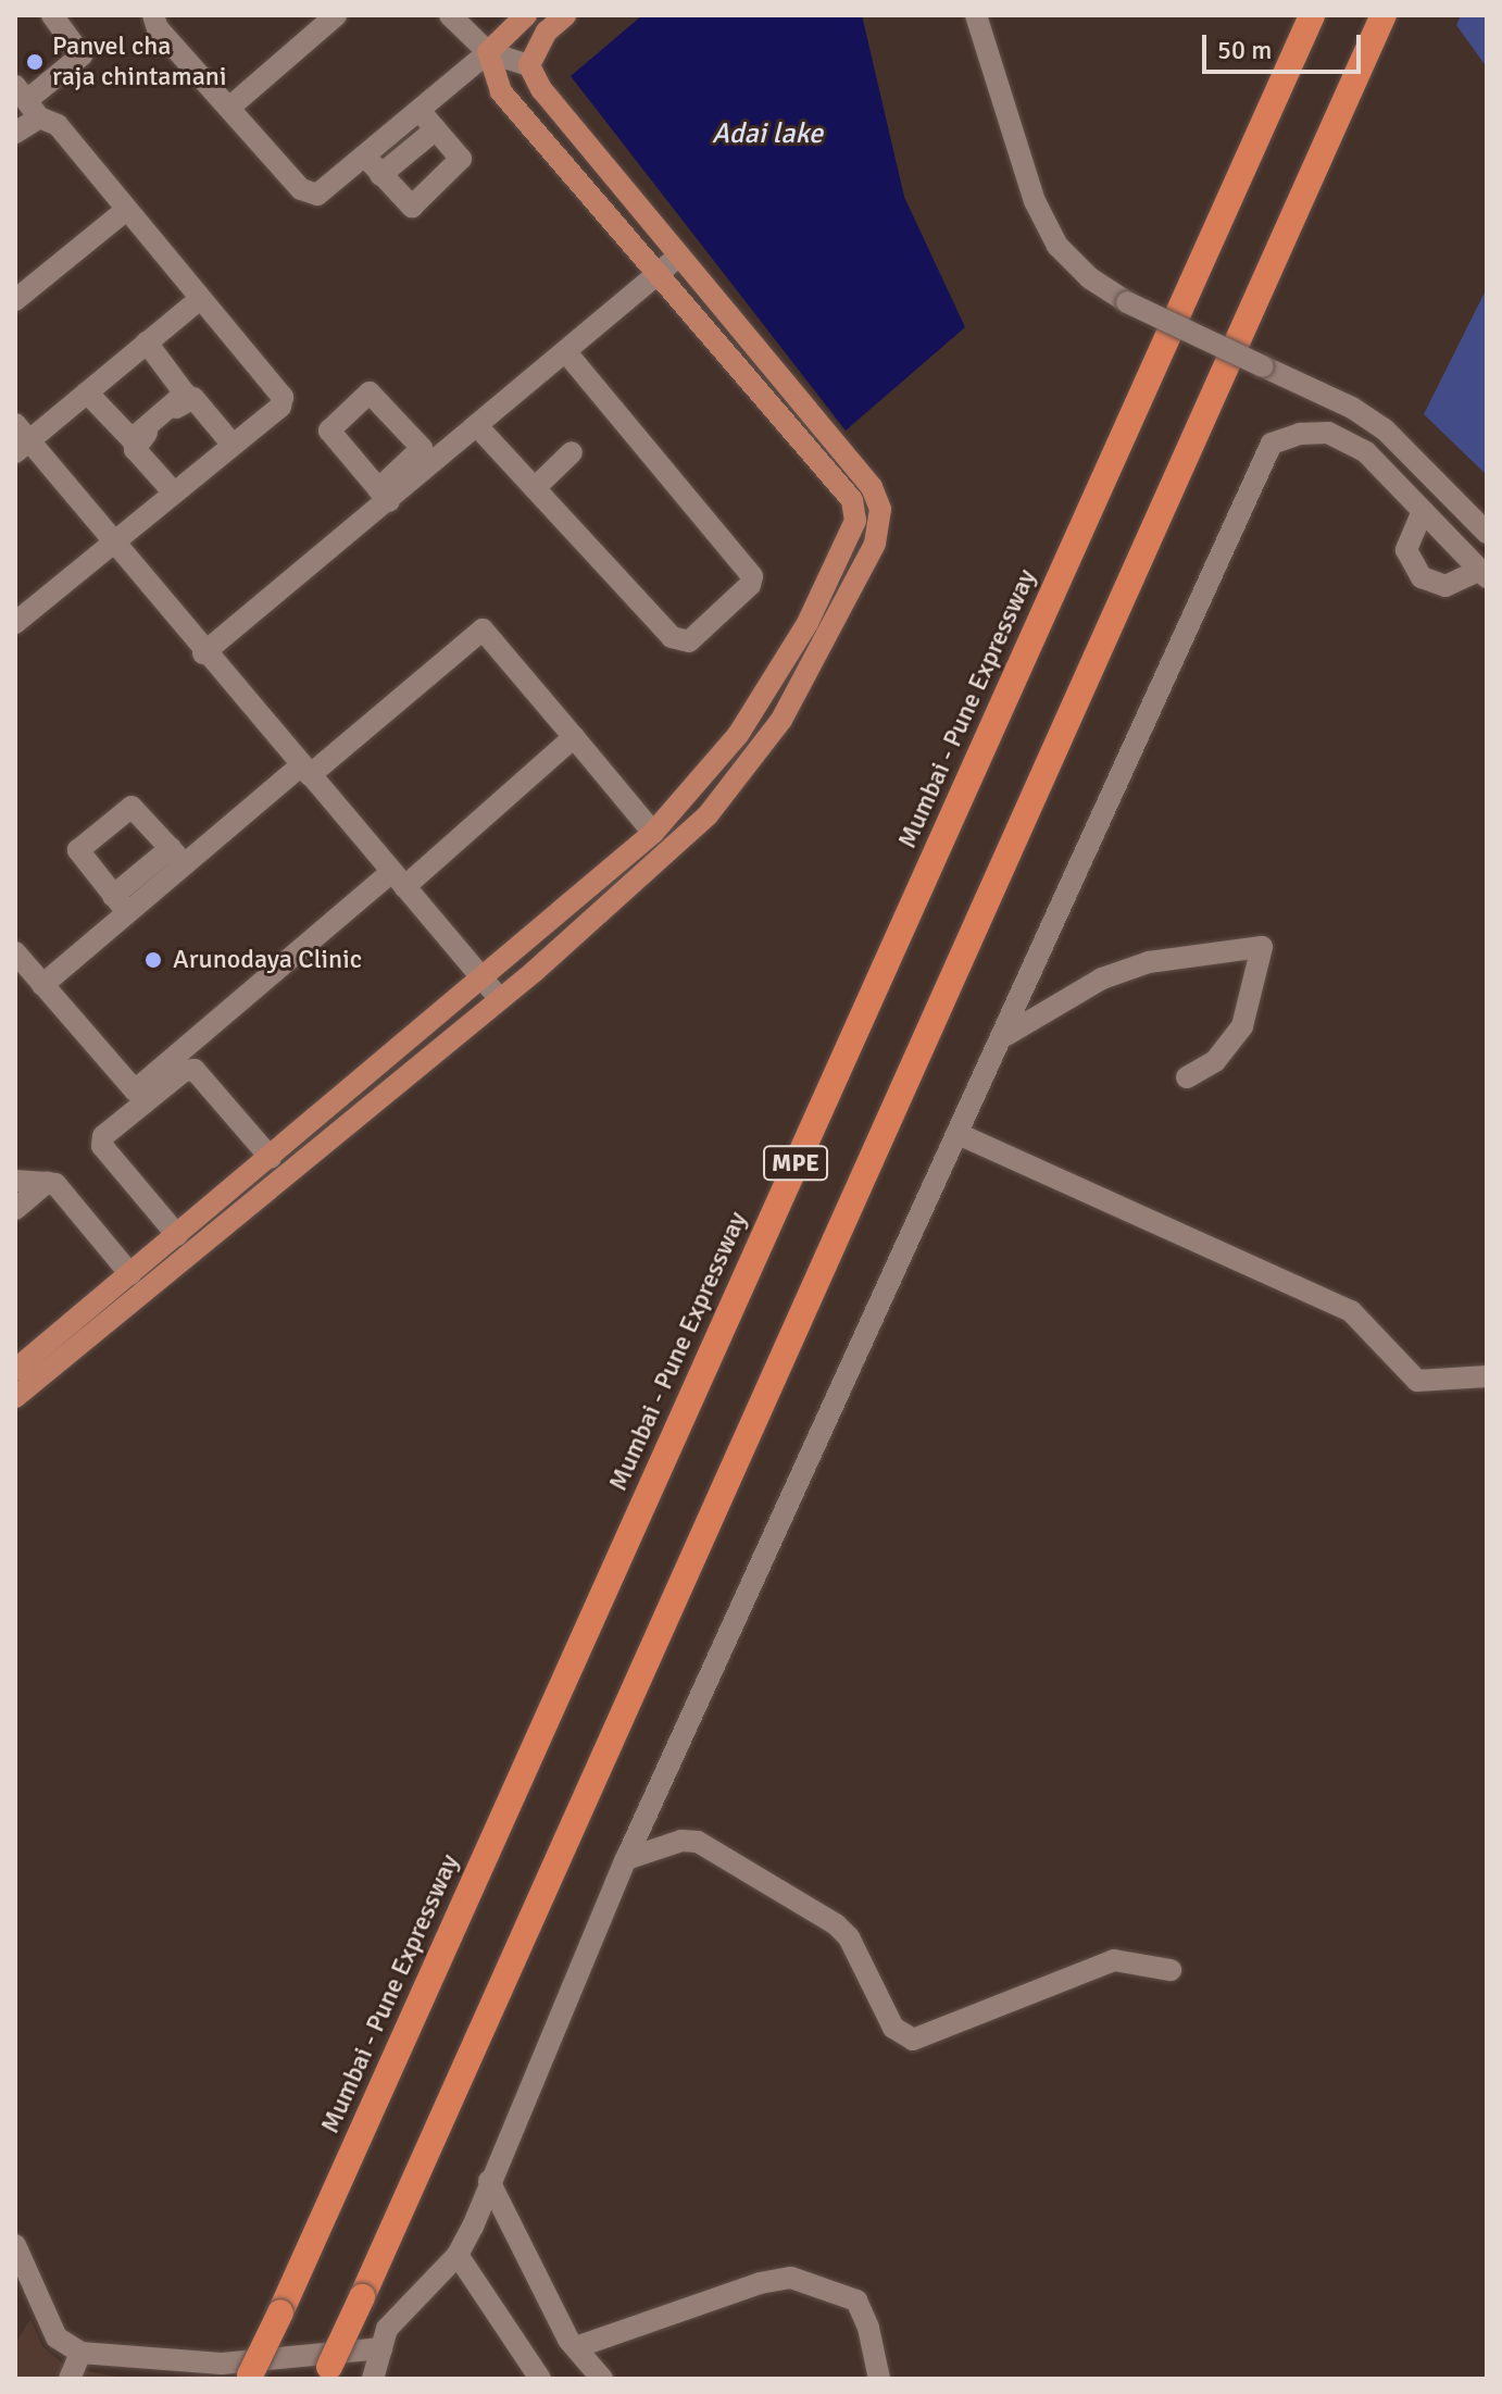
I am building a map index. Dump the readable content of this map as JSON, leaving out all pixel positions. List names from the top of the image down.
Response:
{
  "streets": {
    "highway": ["Mumbai - Pune Expressway", "MPE"]
  },
  "water": ["Adai lake"],
  "places": ["Panvel cha raja chintamani", "Arunodaya Clinic"],
  "scale_bar": "50 m"
}
